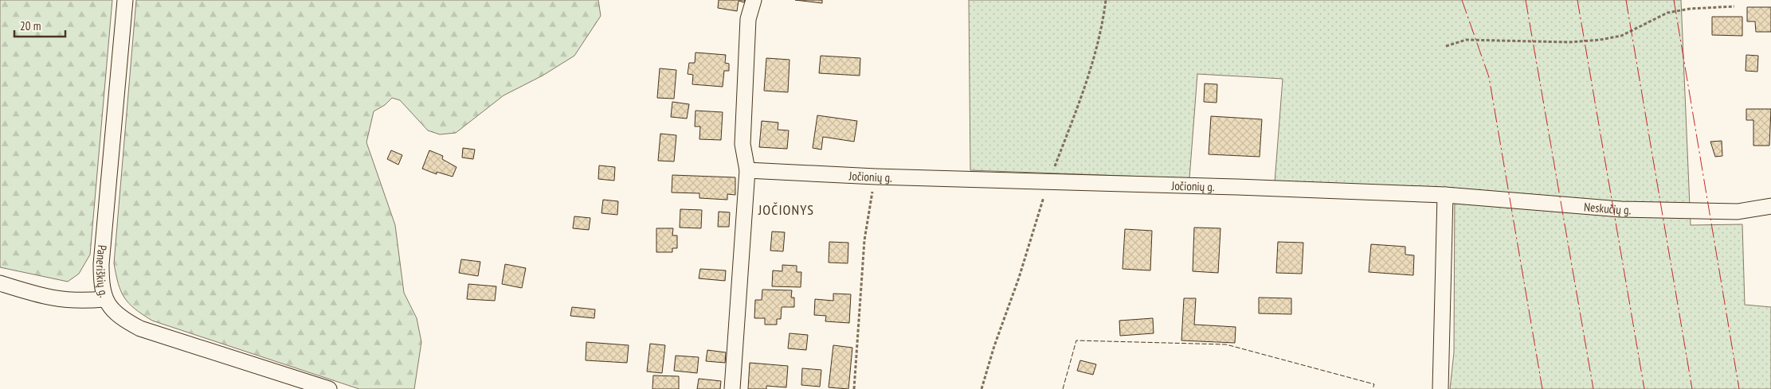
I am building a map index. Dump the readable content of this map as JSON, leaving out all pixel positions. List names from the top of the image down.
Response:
{
  "streets": {
    "street": ["Jočionių g.", "Neskučių g.", "Paneriškių g."]
  },
  "crossings": [
    ["Jočionių g.", "Neskučių g."]
  ],
  "districts": ["JOČIONYS"],
  "scale_bar": "20 m"
}
